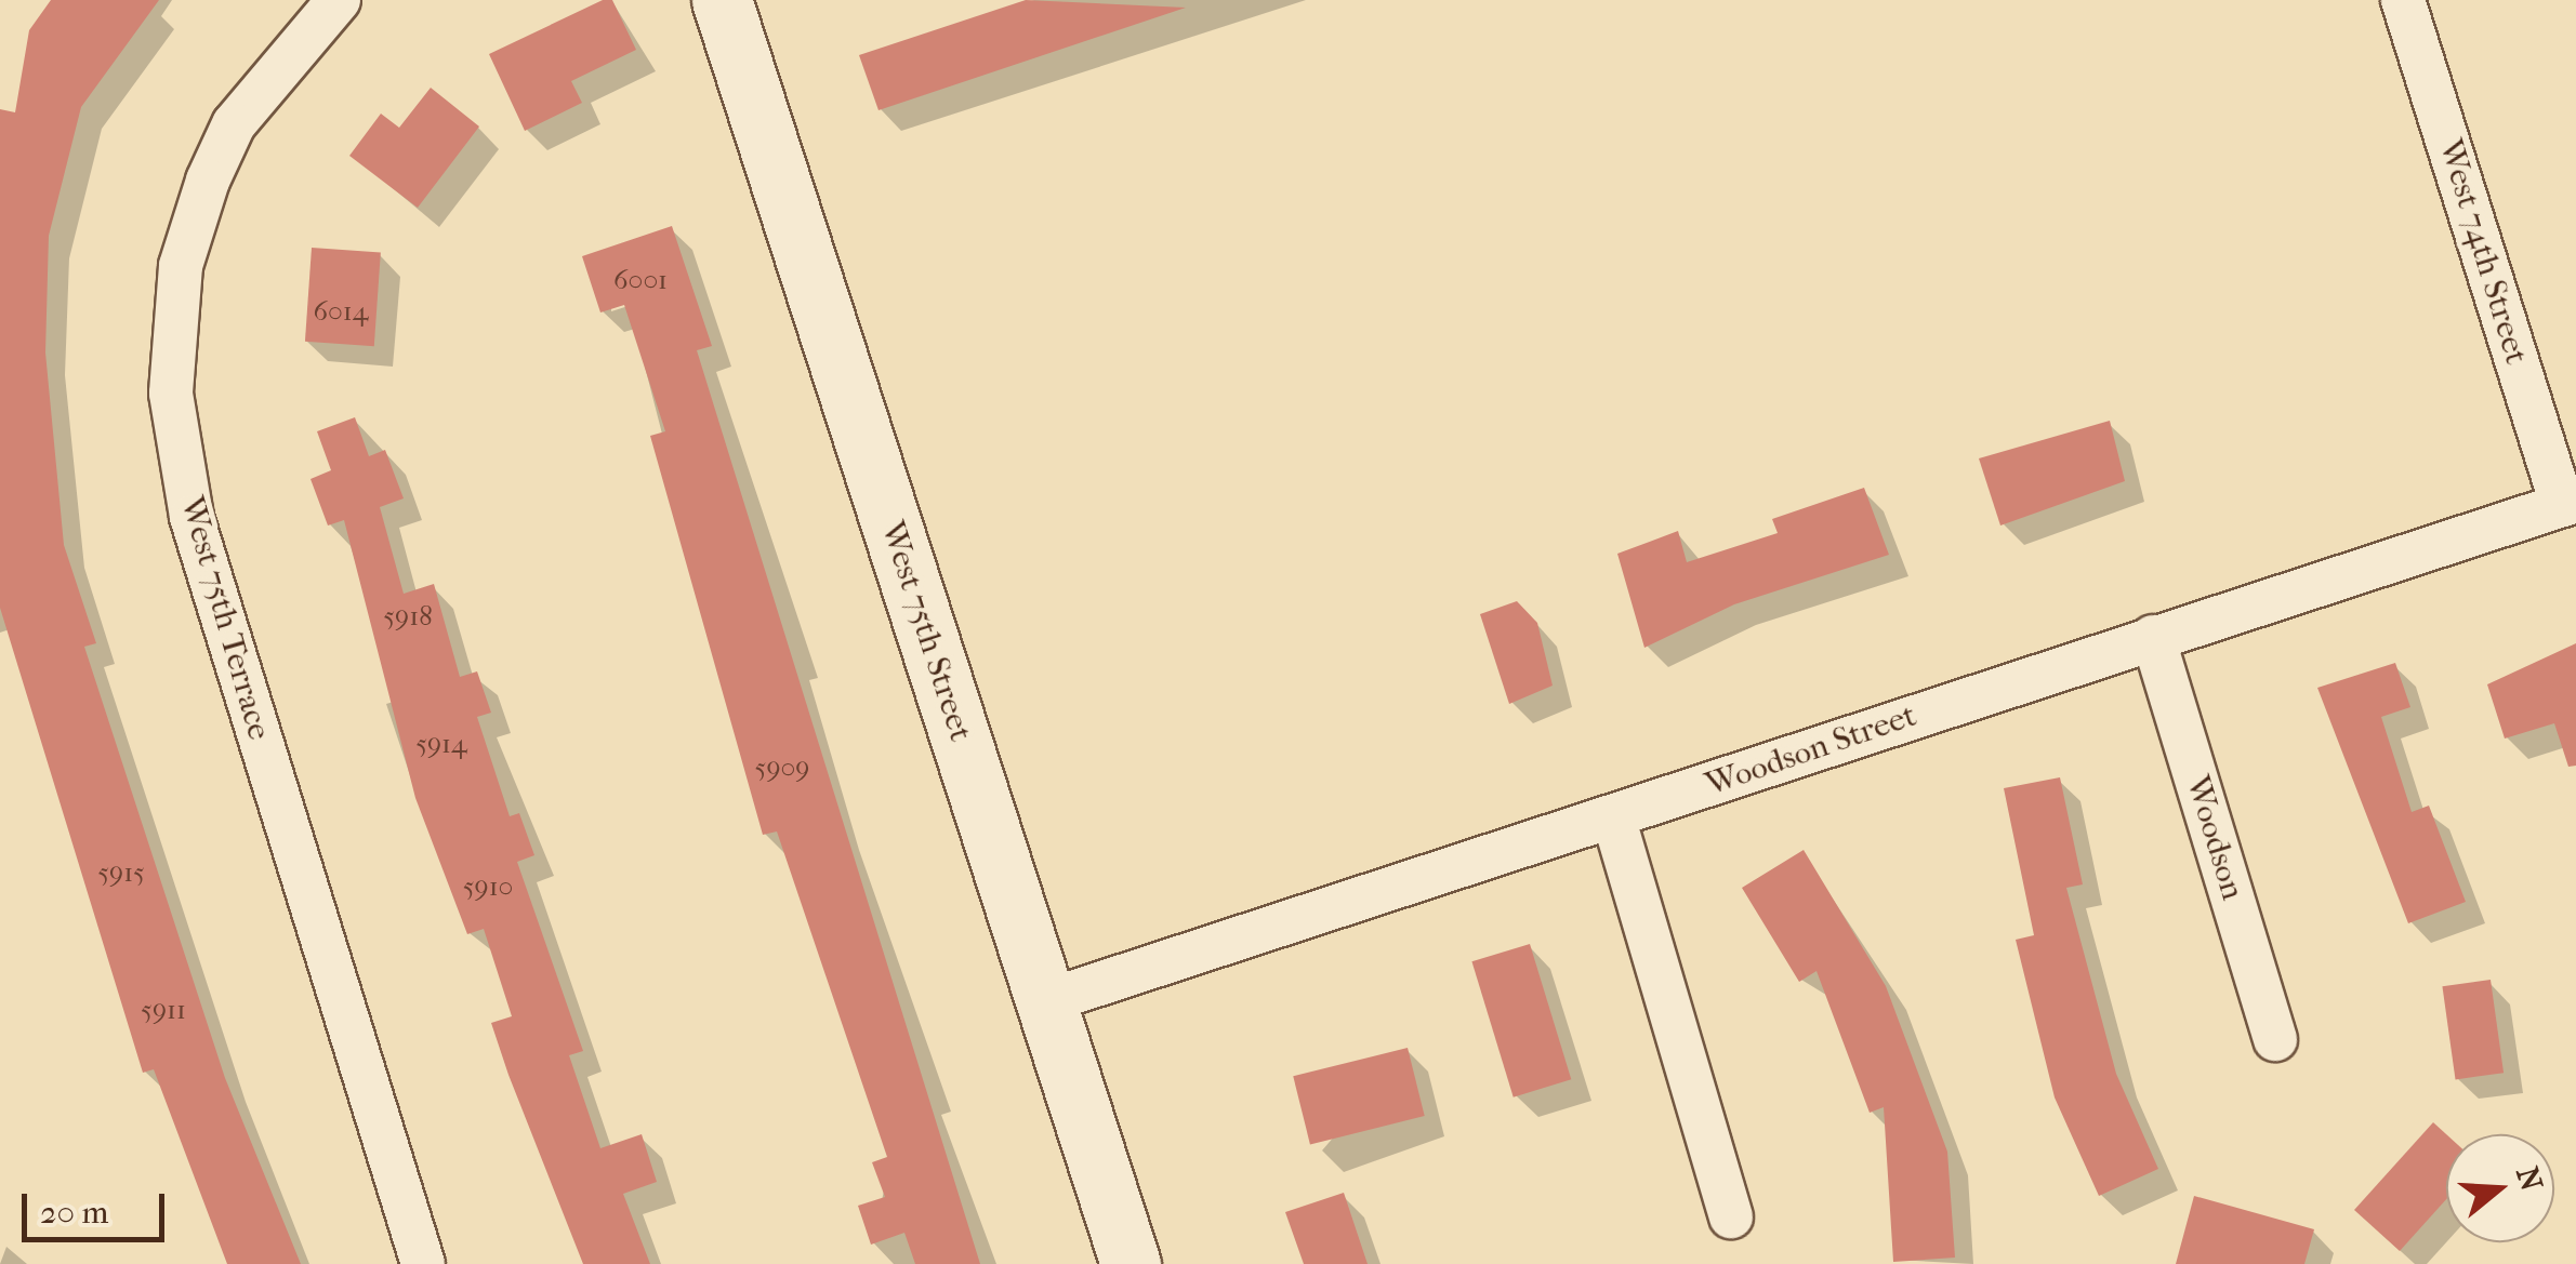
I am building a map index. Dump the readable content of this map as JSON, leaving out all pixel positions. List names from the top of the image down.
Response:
{
  "streets": {
    "main road": ["West 75th Street"],
    "street": [
      "West 74th Street",
      "West 75th Terrace",
      "Woodson Street",
      "Woodson"
    ]
  },
  "crossings": [
    ["West 74th Street", "Woodson Street"],
    ["West 75th Street", "Woodson Street"],
    ["Woodson Street", "Woodson"]
  ],
  "house_numbers": [
    "6001",
    "6014",
    "5918",
    "5914",
    "5909",
    "5915",
    "5910",
    "5911"
  ],
  "scale_bar": "20 m",
  "north": "right"
}
